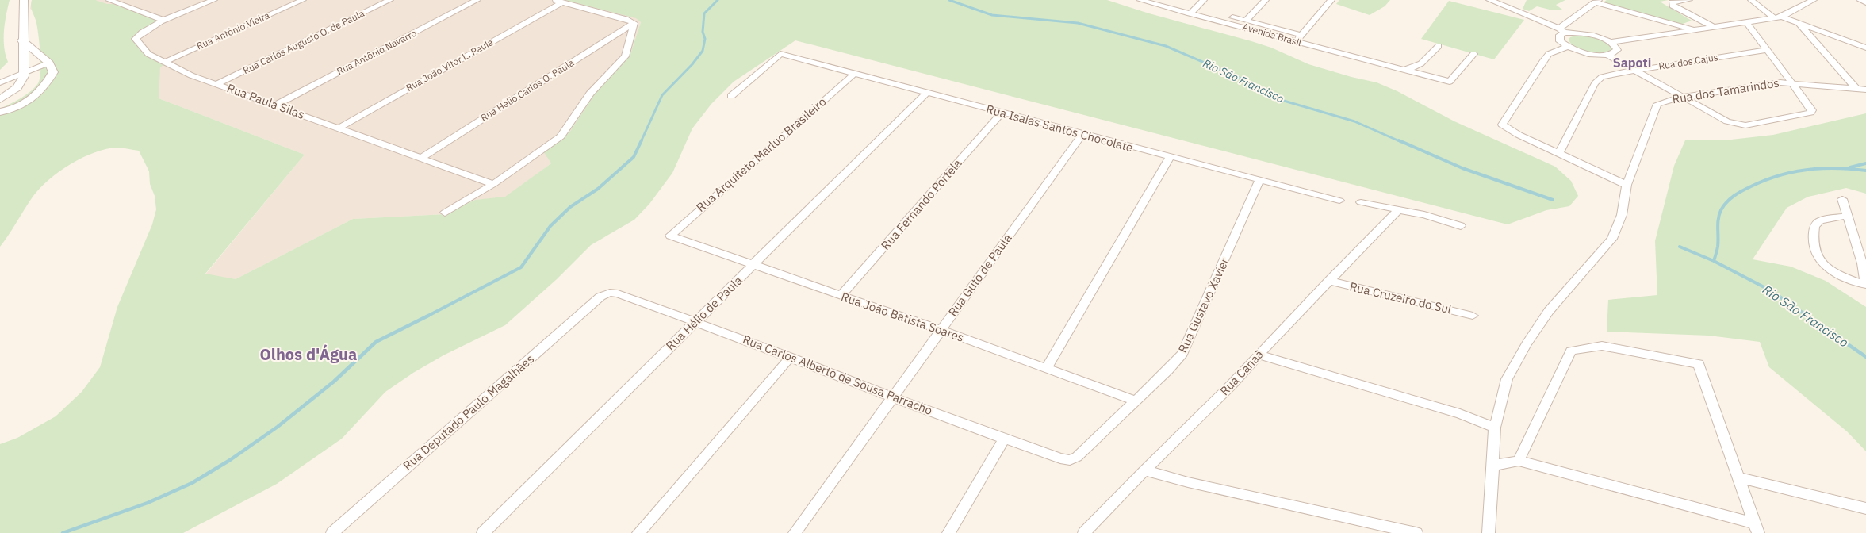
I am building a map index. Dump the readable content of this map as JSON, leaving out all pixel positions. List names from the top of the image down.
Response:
{
  "streets": {
    "street": [
      "Rua Antônio Vieira",
      "Avenida Brasil",
      "Rua Carlos Augusto O. de Paula",
      "Rua Antônio Navarro",
      "Rua dos Cajus",
      "Rua João Vitor L. Paula",
      "Rua Hélio Carlos O. Paula",
      "Rua dos Tamarindos",
      "Rua Paula Silas",
      "Rua Isaías Santos Chocolate",
      "Rua Arquiteto Marluo Brasileiro",
      "Rua Fernando Portela",
      "Rua Guto de Paula",
      "Rua Cruzeiro do Sul",
      "Rua Gustavo Xavier",
      "Rua Hélio de Paula",
      "Rua João Batista Soares",
      "Rua Canaã",
      "Rua Carlos Alberto de Sousa Parracho",
      "Rua Deputado Paulo Magalhães"
    ]
  },
  "crossings": [
    ["Rua Antônio Vieira", "Rua Paula Silas"],
    ["Rua Carlos Augusto O. de Paula", "Rua Paula Silas"],
    ["Rua Antônio Navarro", "Rua Paula Silas"],
    ["Rua João Vitor L. Paula", "Rua Paula Silas"],
    ["Rua Hélio Carlos O. Paula", "Rua Paula Silas"],
    ["Rua Isaías Santos Chocolate", "Rua Arquiteto Marluo Brasileiro"],
    ["Rua Isaías Santos Chocolate", "Rua Fernando Portela"],
    ["Rua Isaías Santos Chocolate", "Rua Guto de Paula"],
    ["Rua Isaías Santos Chocolate", "Rua Gustavo Xavier"],
    ["Rua Isaías Santos Chocolate", "Rua Hélio de Paula"],
    ["Rua Arquiteto Marluo Brasileiro", "Rua João Batista Soares"],
    ["Rua Fernando Portela", "Rua João Batista Soares"],
    ["Rua Guto de Paula", "Rua João Batista Soares"],
    ["Rua Guto de Paula", "Rua Carlos Alberto de Sousa Parracho"],
    ["Rua Cruzeiro do Sul", "Rua Canaã"],
    ["Rua Gustavo Xavier", "Rua João Batista Soares"],
    ["Rua Gustavo Xavier", "Rua Carlos Alberto de Sousa Parracho"],
    ["Rua Hélio de Paula", "Rua João Batista Soares"],
    ["Rua Hélio de Paula", "Rua Carlos Alberto de Sousa Parracho"],
    ["Rua Carlos Alberto de Sousa Parracho", "Rua Deputado Paulo Magalhães"]
  ],
  "districts": ["Sapoti", "Olhos d'Água"],
  "water": ["Rio São Francisco"]
}
